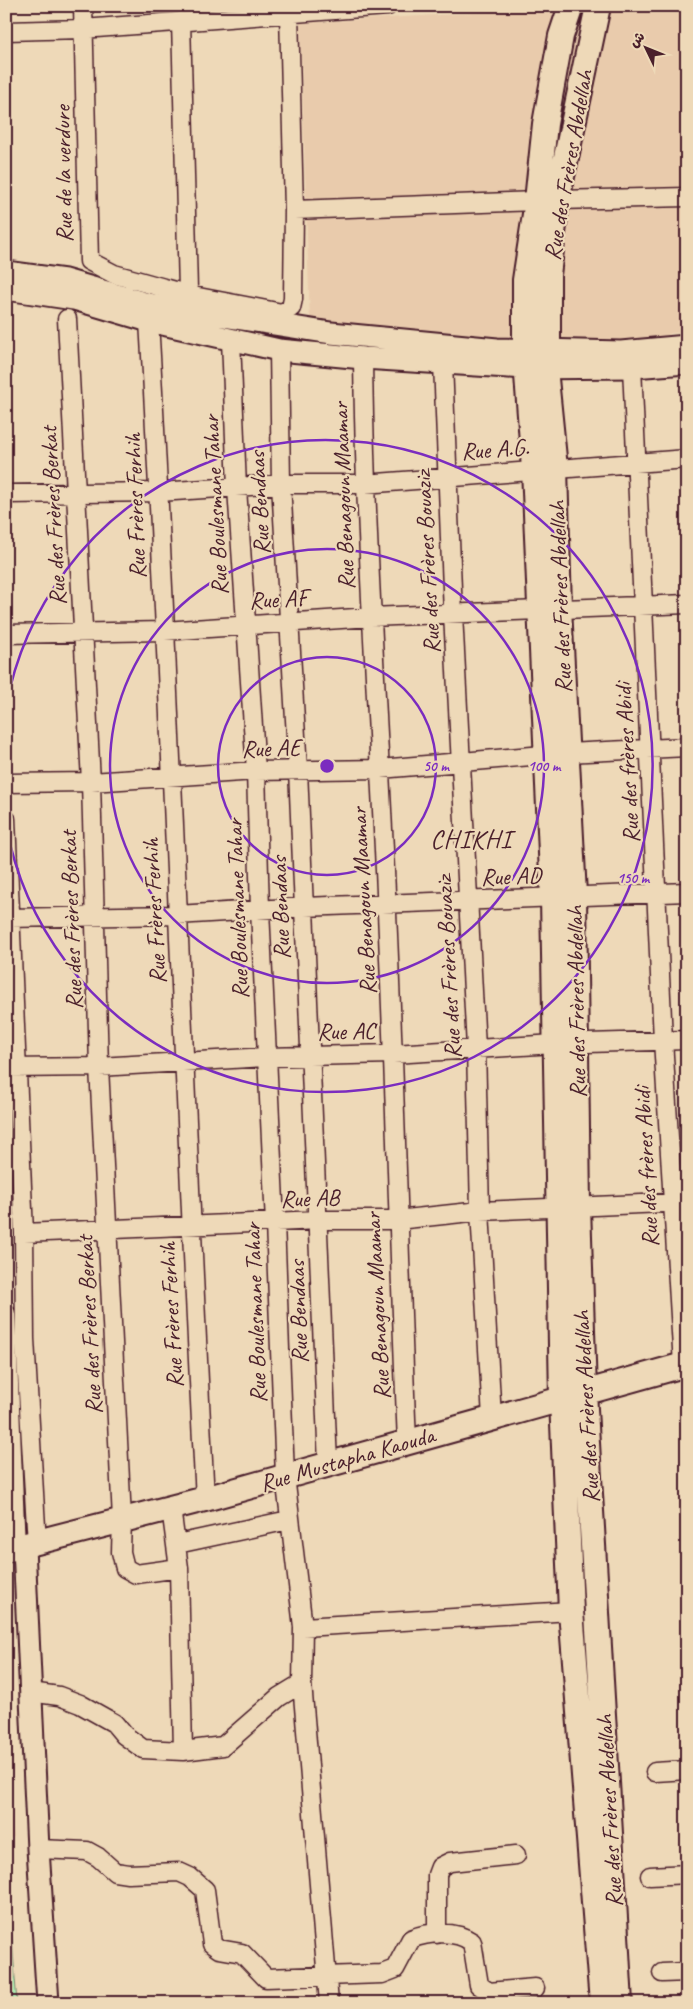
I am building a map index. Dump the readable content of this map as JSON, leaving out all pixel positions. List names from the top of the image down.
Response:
{
  "streets": {
    "main road": ["Rue des Frères Abdellah", "Rue Mustapha Kaouda"],
    "street": [
      "Rue de la verdure",
      "Rue A.G.",
      "Rue Benagoun Maamar",
      "Rue Bendaas",
      "Rue Boulesmane Tahar",
      "Rue Frères Ferhih",
      "Rue des Frères Berkat",
      "Rue des Frères Bouaziz",
      "Rue AF",
      "Rue AE",
      "Rue des frères Abidi",
      "Rue AD",
      "Rue AC",
      "Rue AB"
    ]
  },
  "crossings": [
    ["Rue des Frères Abdellah", "Rue A.G."],
    ["Rue des Frères Abdellah", "Rue AF"],
    ["Rue des Frères Abdellah", "Rue AE"],
    ["Rue des Frères Abdellah", "Rue AD"],
    ["Rue des Frères Abdellah", "Rue AC"],
    ["Rue des Frères Abdellah", "Rue AB"],
    ["Rue des Frères Abdellah", "Rue Mustapha Kaouda"],
    ["Rue A.G.", "Rue Benagoun Maamar"],
    ["Rue A.G.", "Rue Bendaas"],
    ["Rue A.G.", "Rue Boulesmane Tahar"],
    ["Rue A.G.", "Rue Frères Ferhih"],
    ["Rue A.G.", "Rue des Frères Berkat"],
    ["Rue A.G.", "Rue des Frères Bouaziz"],
    ["Rue A.G.", "Rue des frères Abidi"],
    ["Rue Benagoun Maamar", "Rue AF"],
    ["Rue Benagoun Maamar", "Rue AE"],
    ["Rue Benagoun Maamar", "Rue AD"],
    ["Rue Benagoun Maamar", "Rue AC"],
    ["Rue Benagoun Maamar", "Rue AB"],
    ["Rue Benagoun Maamar", "Rue Mustapha Kaouda"],
    ["Rue Bendaas", "Rue AF"],
    ["Rue Bendaas", "Rue AE"],
    ["Rue Bendaas", "Rue AD"],
    ["Rue Bendaas", "Rue AC"],
    ["Rue Bendaas", "Rue AB"],
    ["Rue Bendaas", "Rue Mustapha Kaouda"],
    ["Rue Boulesmane Tahar", "Rue AF"],
    ["Rue Boulesmane Tahar", "Rue AE"],
    ["Rue Boulesmane Tahar", "Rue AD"],
    ["Rue Boulesmane Tahar", "Rue AC"],
    ["Rue Boulesmane Tahar", "Rue AB"],
    ["Rue Boulesmane Tahar", "Rue Mustapha Kaouda"],
    ["Rue Frères Ferhih", "Rue AF"],
    ["Rue Frères Ferhih", "Rue AE"],
    ["Rue Frères Ferhih", "Rue AD"],
    ["Rue Frères Ferhih", "Rue AC"],
    ["Rue Frères Ferhih", "Rue AB"],
    ["Rue Frères Ferhih", "Rue Mustapha Kaouda"],
    ["Rue des Frères Berkat", "Rue AF"],
    ["Rue des Frères Berkat", "Rue AE"],
    ["Rue des Frères Berkat", "Rue AD"],
    ["Rue des Frères Berkat", "Rue AC"],
    ["Rue des Frères Berkat", "Rue AB"],
    ["Rue des Frères Berkat", "Rue Mustapha Kaouda"],
    ["Rue des Frères Bouaziz", "Rue AF"],
    ["Rue des Frères Bouaziz", "Rue AE"],
    ["Rue des Frères Bouaziz", "Rue AD"],
    ["Rue des Frères Bouaziz", "Rue AC"],
    ["Rue des Frères Bouaziz", "Rue AB"],
    ["Rue des Frères Bouaziz", "Rue Mustapha Kaouda"],
    ["Rue AF", "Rue des frères Abidi"],
    ["Rue AE", "Rue des frères Abidi"],
    ["Rue des frères Abidi", "Rue AD"],
    ["Rue des frères Abidi", "Rue AC"],
    ["Rue des frères Abidi", "Rue AB"],
    ["Rue des frères Abidi", "Rue Mustapha Kaouda"]
  ],
  "districts": ["CHIKHI"],
  "north": "top left",
  "rings": ["50 m", "100 m", "150 m"]
}
